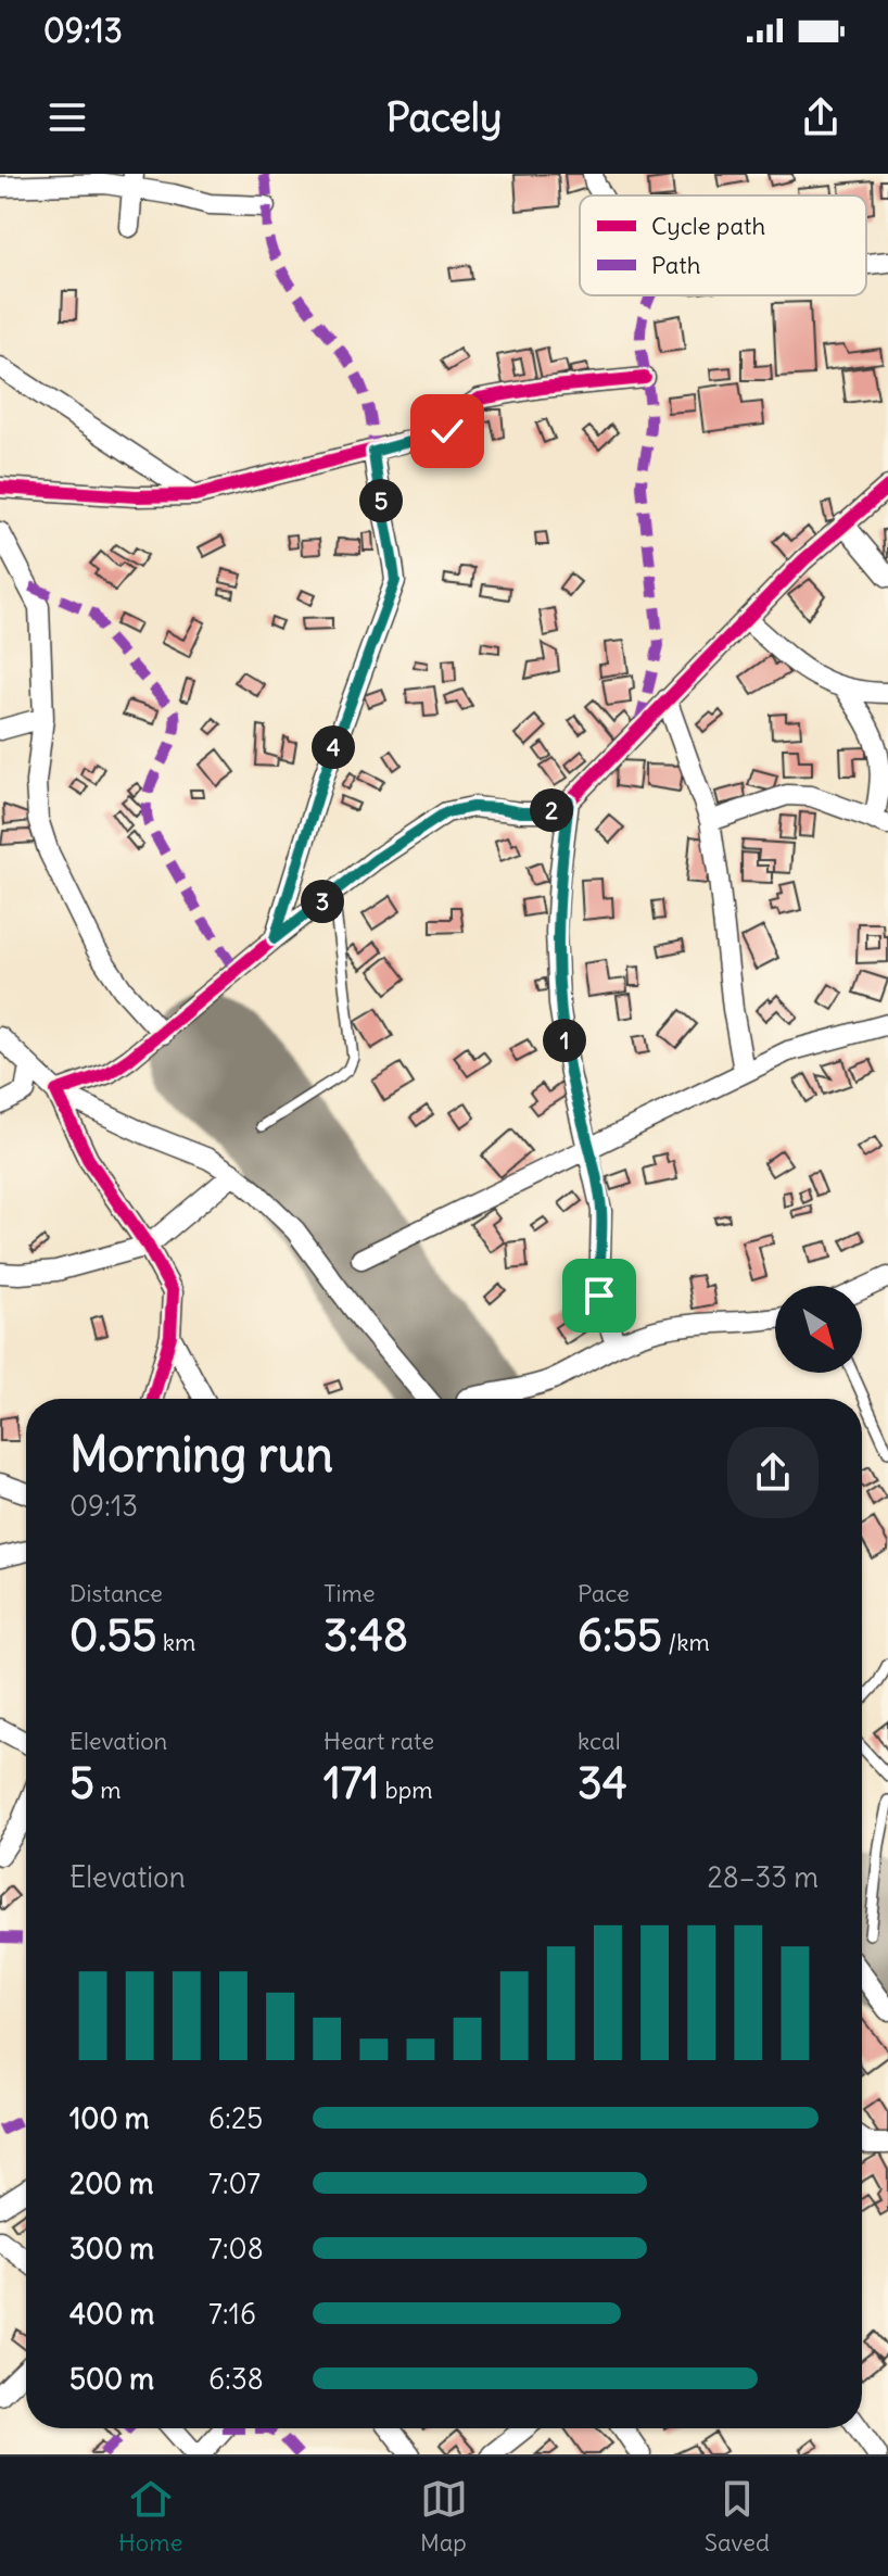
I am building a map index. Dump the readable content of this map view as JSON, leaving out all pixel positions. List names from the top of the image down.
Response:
{
  "legend": ["Cycle path", "Path"],
  "north": "bottom right",
  "page": {
    "status": "09:13",
    "header": "Pacely",
    "pins": [
      "5",
      "4",
      "2",
      "3",
      "1"
    ],
    "heading": ["Morning run", "09:13"],
    "stats": [
      ["Distance", "0.55 km"],
      ["Time", "3:48"],
      ["Pace", "6:55 /km"],
      ["Elevation", "5 m"],
      ["Heart rate", "171 bpm"],
      ["kcal", "34"]
    ],
    "chart": ["Elevation", "28–33 m"],
    "list": [
      {
        "name": "100 m",
        "note": "6:25"
      },
      {
        "name": "200 m",
        "note": "7:07"
      },
      {
        "name": "300 m",
        "note": "7:08"
      },
      {
        "name": "400 m",
        "note": "7:16"
      },
      {
        "name": "500 m",
        "note": "6:38"
      }
    ],
    "tabs": ["Home", "Map", "Saved"]
  }
}
